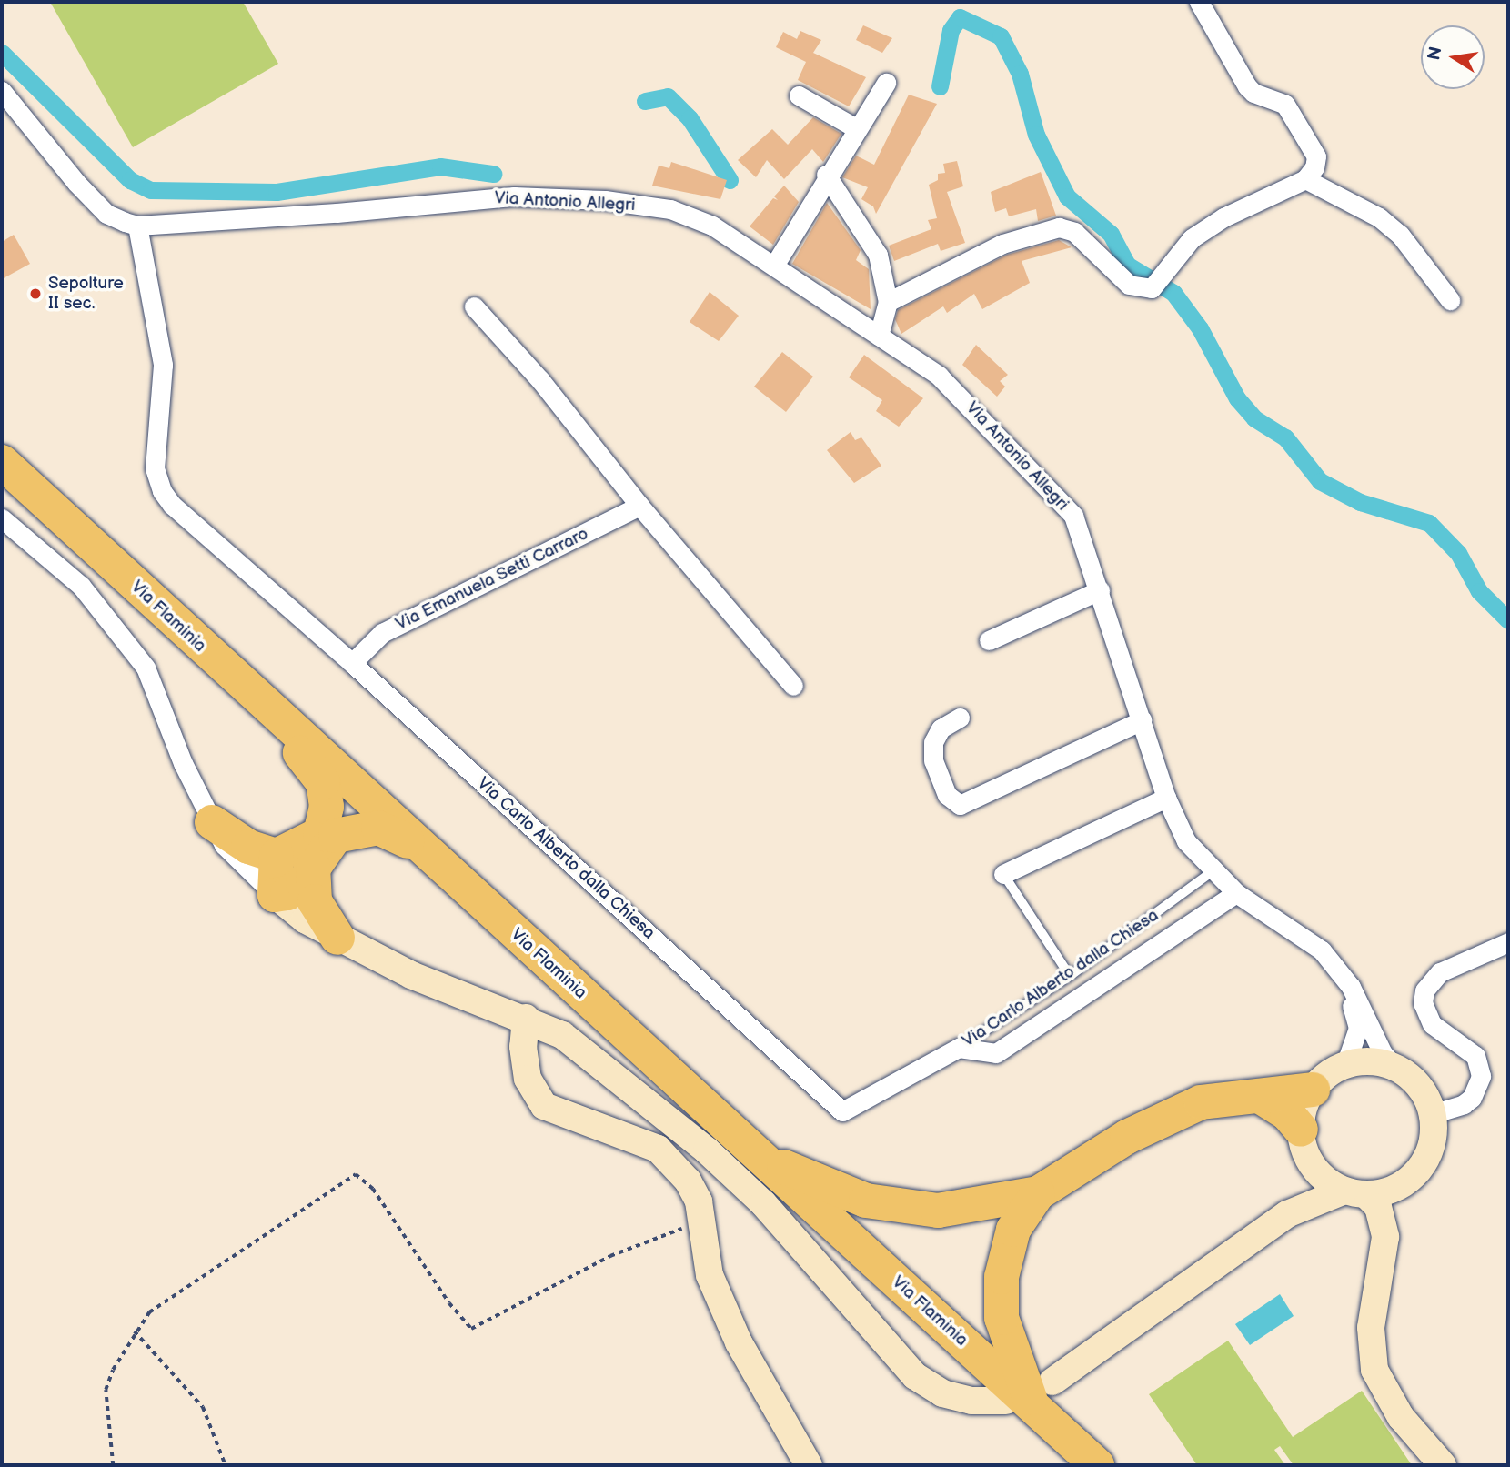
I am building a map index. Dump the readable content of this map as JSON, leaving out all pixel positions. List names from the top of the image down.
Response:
{
  "streets": {
    "highway": ["Via Flaminia"],
    "street": ["Via Antonio Allegri", "Via Emanuela Setti Carraro", "Via Carlo Alberto dalla Chiesa"]
  },
  "crossings": [
    ["Via Antonio Allegri", "Via Carlo Alberto dalla Chiesa"],
    ["Via Emanuela Setti Carraro", "Via Carlo Alberto dalla Chiesa"]
  ],
  "places": ["Sepolture II sec."],
  "north": "left"
}
